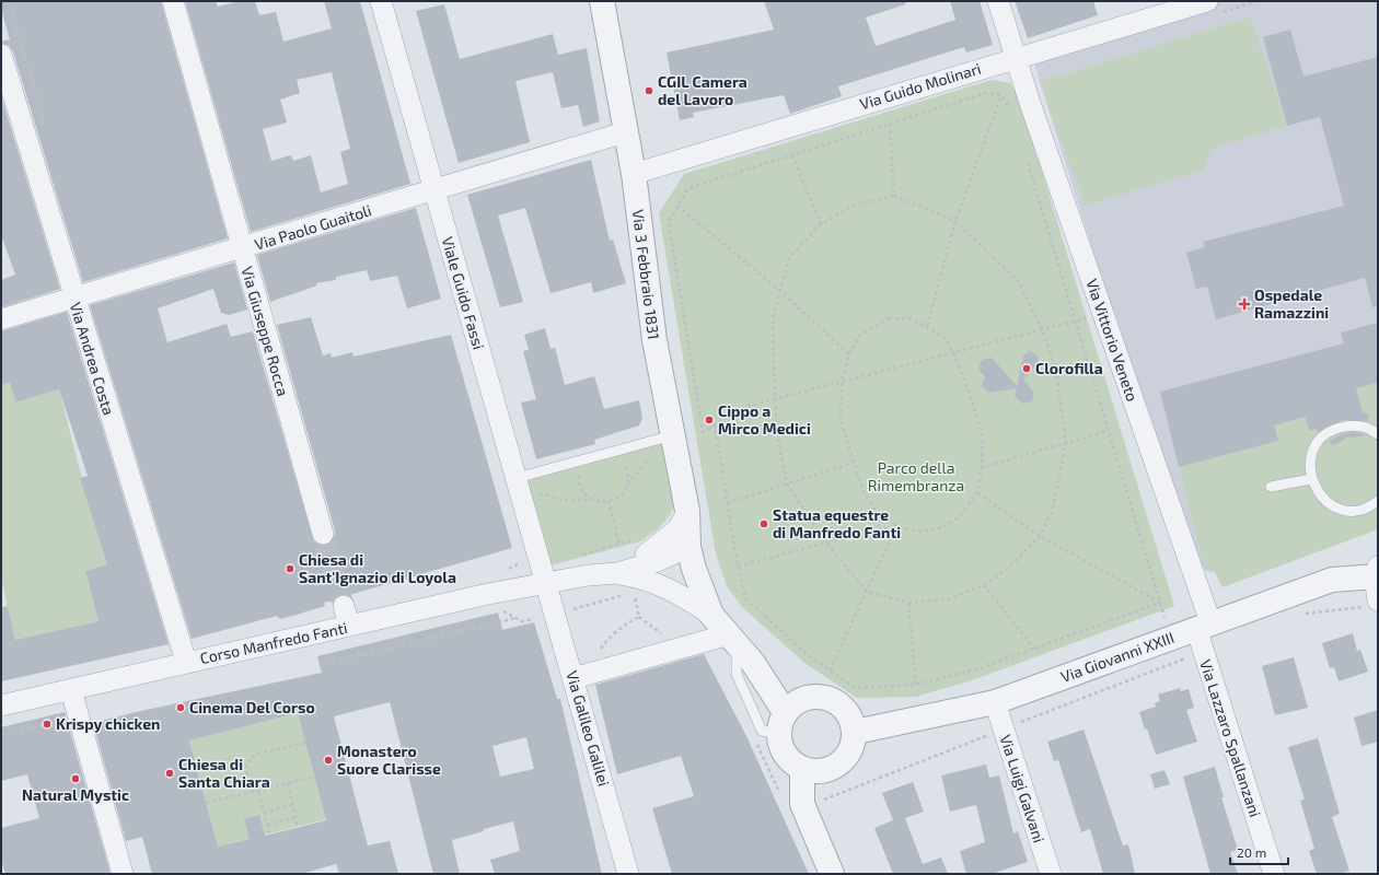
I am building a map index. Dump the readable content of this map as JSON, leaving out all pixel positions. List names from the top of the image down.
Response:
{
  "streets": {
    "street": [
      "Via Guido Molinari",
      "Via Paolo Guaitoli",
      "Via 3 Febbraio 1831",
      "Viale Guido Fassi",
      "Via Giuseppe Rocca",
      "Via Vittorio Veneto",
      "Via Andrea Costa",
      "Corso Manfredo Fanti",
      "Via Giovanni XXIII",
      "Via Galileo Galilei",
      "Via Lazzaro Spallanzani",
      "Via Luigi Galvani"
    ]
  },
  "crossings": [
    ["Via Guido Molinari", "Via 3 Febbraio 1831"],
    ["Via Guido Molinari", "Via Vittorio Veneto"],
    ["Via Paolo Guaitoli", "Via 3 Febbraio 1831"],
    ["Via Paolo Guaitoli", "Viale Guido Fassi"],
    ["Via Paolo Guaitoli", "Via Giuseppe Rocca"],
    ["Via Paolo Guaitoli", "Via Andrea Costa"],
    ["Viale Guido Fassi", "Corso Manfredo Fanti"],
    ["Viale Guido Fassi", "Via Galileo Galilei"],
    ["Via Vittorio Veneto", "Via Giovanni XXIII"],
    ["Via Vittorio Veneto", "Via Lazzaro Spallanzani"],
    ["Via Andrea Costa", "Corso Manfredo Fanti"],
    ["Corso Manfredo Fanti", "Via Galileo Galilei"],
    ["Via Giovanni XXIII", "Via Lazzaro Spallanzani"],
    ["Via Giovanni XXIII", "Via Luigi Galvani"]
  ],
  "parks": ["Parco della Rimembranza"],
  "places": {
    "other": [
      "CGIL Camera del Lavoro",
      "Clorofilla",
      "Cippo a Mirco Medici",
      "Statua equestre di Manfredo Fanti",
      "Chiesa di Sant'Ignazio di Loyola",
      "Cinema Del Corso",
      "Krispy chicken",
      "Monastero Suore Clarisse",
      "Chiesa di Santa Chiara",
      "Natural Mystic"
    ],
    "health": ["Ospedale Ramazzini"]
  },
  "scale_bar": "20 m"
}
